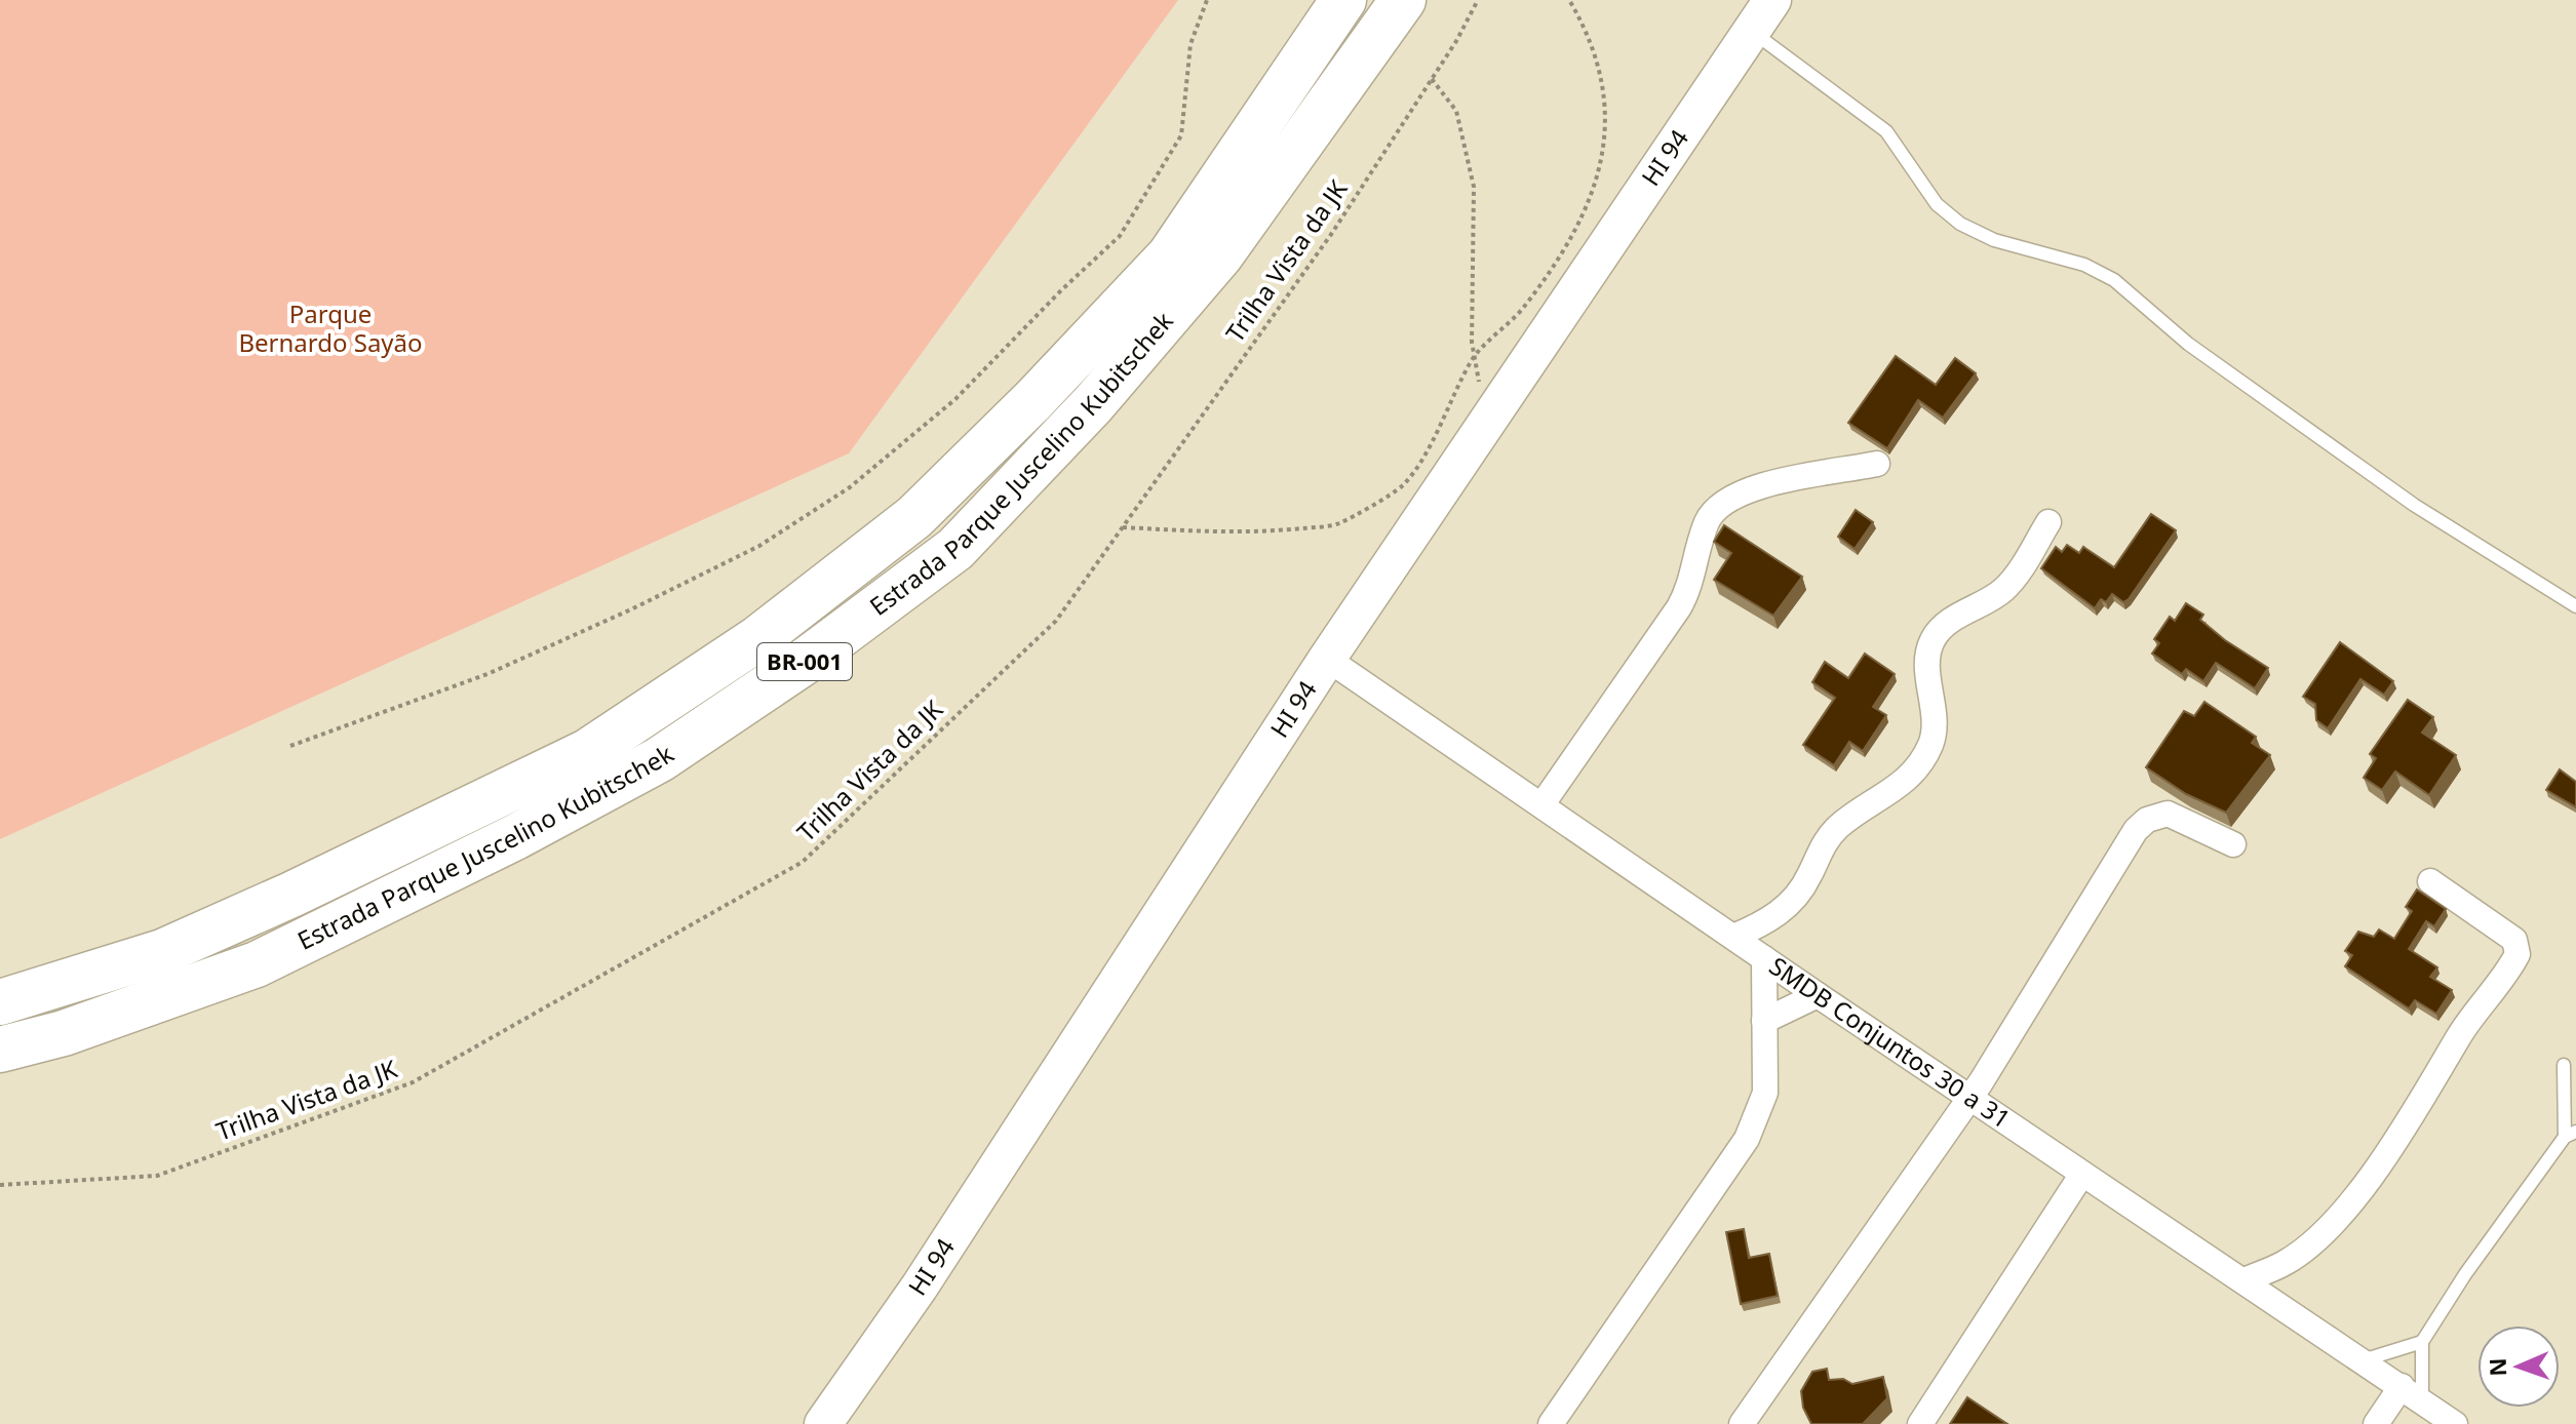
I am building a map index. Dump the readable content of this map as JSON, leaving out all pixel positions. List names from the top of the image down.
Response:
{
  "streets": {
    "highway": ["Estrada Parque Juscelino Kubitschek", "BR-001"],
    "street": ["HI 94", "SMDB Conjuntos 30 a 31"],
    "path": ["Trilha Vista da JK"]
  },
  "crossings": [
    ["HI 94", "SMDB Conjuntos 30 a 31"]
  ],
  "parks": ["Parque Bernardo Sayão"],
  "north": "left"
}
